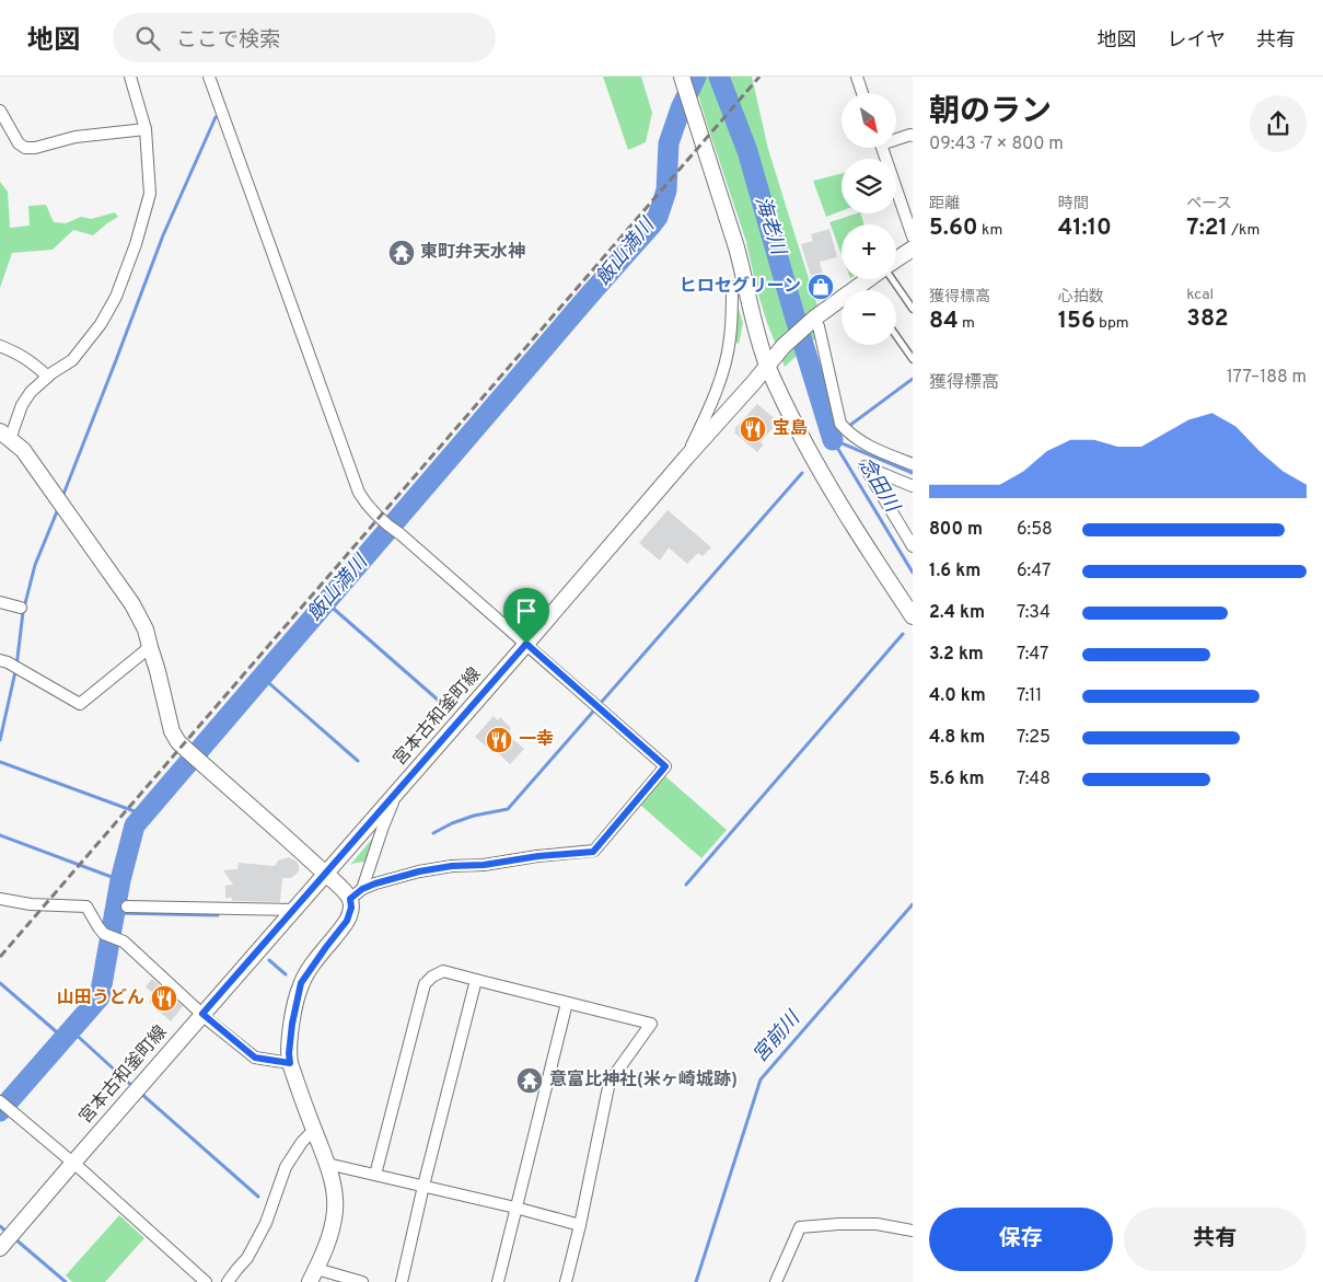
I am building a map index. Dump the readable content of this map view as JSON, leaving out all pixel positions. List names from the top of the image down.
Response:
{
  "streets": {
    "street": ["宮本古和釜町線"]
  },
  "water": [
    "海老川",
    "飯山満川",
    "念田川",
    "宮前川"
  ],
  "places": {
    "temple": ["東町弁天水神", "意富比神社(米ヶ崎城跡)"],
    "shop": ["ヒロセグリーン"],
    "restaurant": ["宝島", "一幸", "山田うどん"]
  },
  "north": "bottom right",
  "page": {
    "header": "地図",
    "search": "ここで検索",
    "nav": ["地図", "レイヤ", "共有"],
    "heading": ["朝のラン", "09:43 · 7 × 800 m"],
    "map_buttons": ["+", "−"],
    "stats": [
      ["距離", "5.60 km"],
      ["時間", "41:10"],
      ["ペース", "7:21 /km"],
      ["獲得標高", "84 m"],
      ["心拍数", "156 bpm"],
      ["kcal", "382"]
    ],
    "chart": ["獲得標高", "177–188 m"],
    "list": [
      {
        "name": "800 m",
        "note": "6:58"
      },
      {
        "name": "1.6 km",
        "note": "6:47"
      },
      {
        "name": "2.4 km",
        "note": "7:34"
      },
      {
        "name": "3.2 km",
        "note": "7:47"
      },
      {
        "name": "4.0 km",
        "note": "7:11"
      },
      {
        "name": "4.8 km",
        "note": "7:25"
      },
      {
        "name": "5.6 km",
        "note": "7:48"
      }
    ],
    "buttons": ["保存", "共有"]
  }
}
